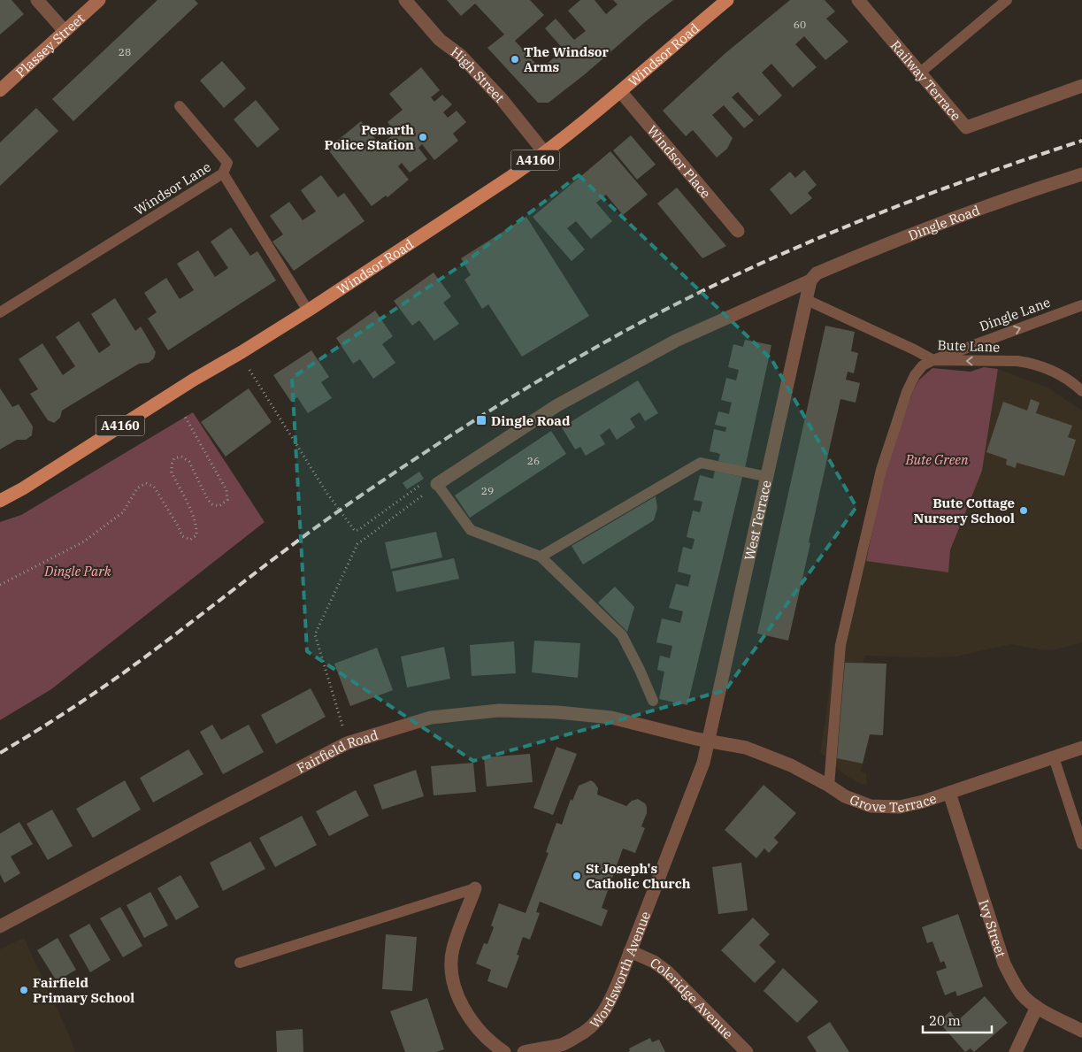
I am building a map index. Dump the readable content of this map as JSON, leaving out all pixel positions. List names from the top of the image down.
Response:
{
  "streets": {
    "main road": ["Windsor Road", "A4160"],
    "street": [
      "Plassey Street",
      "High Street",
      "Railway Terrace",
      "Windsor Place",
      "Dingle Road",
      "West Terrace",
      "Fairfield Road",
      "Grove Terrace",
      "Ivy Street",
      "Wordsworth Avenue",
      "Coleridge Avenue"
    ],
    "lane": ["Windsor Lane", "Dingle Lane", "Bute Lane"]
  },
  "crossings": [
    ["Windsor Road", "High Street"],
    ["Windsor Road", "Windsor Place"],
    ["Windsor Road", "Windsor Lane"],
    ["Dingle Lane", "Bute Lane"],
    ["Dingle Lane", "Grove Terrace"],
    ["Bute Lane", "West Terrace"],
    ["West Terrace", "Fairfield Road"],
    ["West Terrace", "Grove Terrace"],
    ["West Terrace", "Wordsworth Avenue"],
    ["Fairfield Road", "Grove Terrace"],
    ["Fairfield Road", "Wordsworth Avenue"],
    ["Grove Terrace", "Ivy Street"],
    ["Grove Terrace", "Wordsworth Avenue"],
    ["Wordsworth Avenue", "Coleridge Avenue"]
  ],
  "one_way": ["Bute Lane"],
  "parks": ["Bute Green", "Dingle Park"],
  "places": {
    "other": [
      "The Windsor Arms",
      "Penarth Police Station",
      "Bute Cottage Nursery School",
      "St Joseph's Catholic Church",
      "Fairfield Primary School"
    ],
    "transit": ["Dingle Road"]
  },
  "house_numbers": [
    "60",
    "28",
    "26",
    "29"
  ],
  "scale_bar": "20 m"
}
